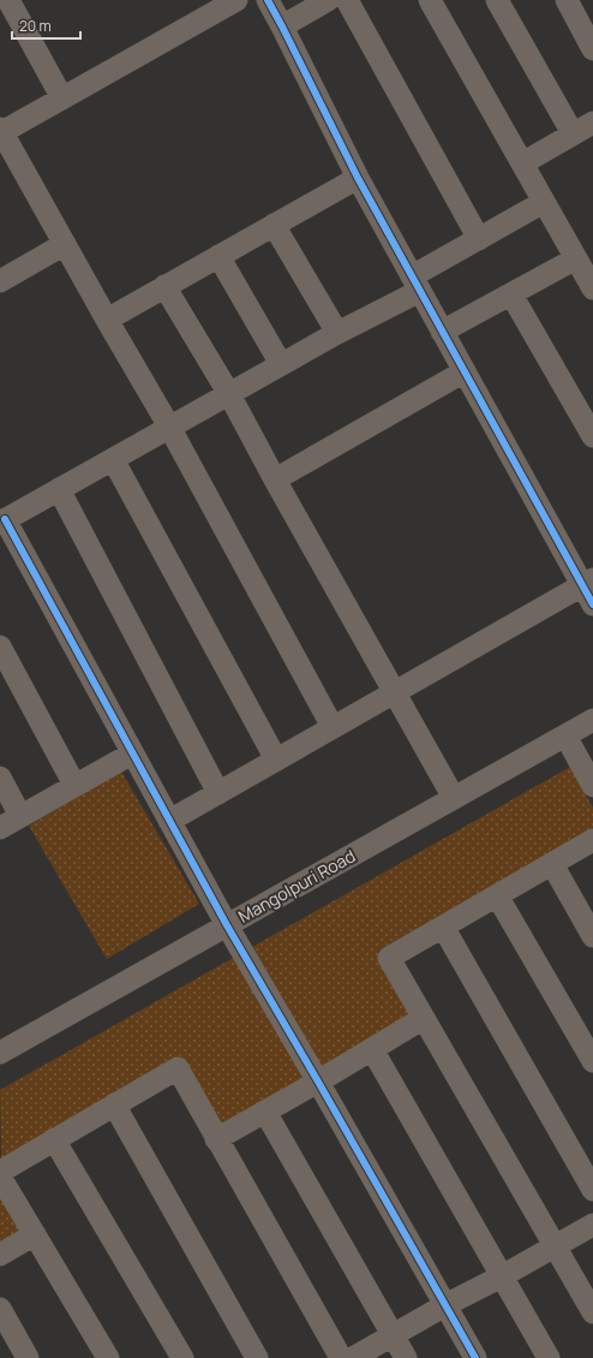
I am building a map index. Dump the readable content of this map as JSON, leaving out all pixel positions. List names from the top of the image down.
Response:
{
  "streets": {
    "street": ["Mangolpuri Road"]
  },
  "scale_bar": "20 m"
}
